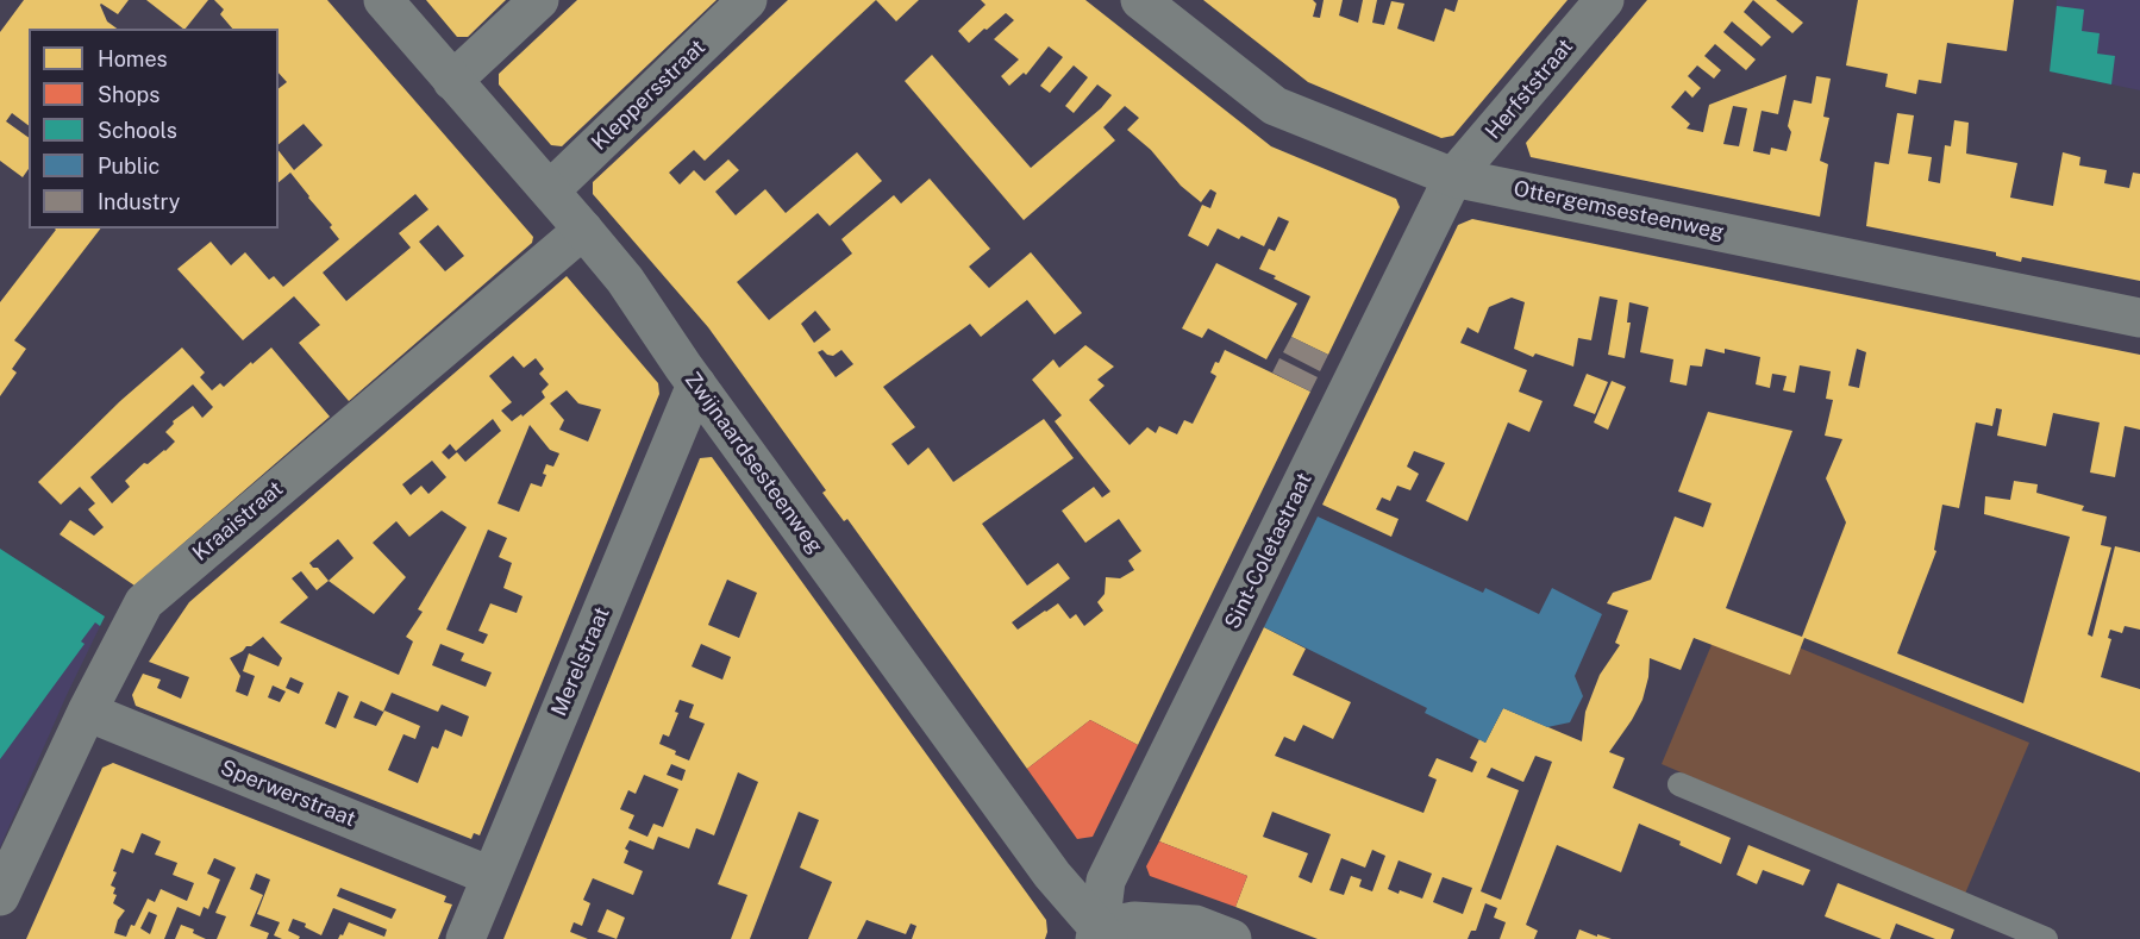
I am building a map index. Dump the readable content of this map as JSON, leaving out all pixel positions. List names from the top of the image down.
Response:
{
  "streets": {
    "street": [
      "Herfststraat",
      "Kleppersstraat",
      "Ottergemsesteenweg",
      "Zwijnaardsesteenweg",
      "Kraaistraat",
      "Sint-Coletastraat",
      "Merelstraat",
      "Sperwerstraat"
    ]
  },
  "crossings": [
    ["Herfststraat", "Ottergemsesteenweg"],
    ["Herfststraat", "Sint-Coletastraat"],
    ["Kleppersstraat", "Zwijnaardsesteenweg"],
    ["Ottergemsesteenweg", "Sint-Coletastraat"],
    ["Zwijnaardsesteenweg", "Kraaistraat"],
    ["Zwijnaardsesteenweg", "Sint-Coletastraat"],
    ["Zwijnaardsesteenweg", "Merelstraat"],
    ["Kraaistraat", "Sperwerstraat"],
    ["Merelstraat", "Sperwerstraat"]
  ],
  "legend": [
    "Homes",
    "Shops",
    "Schools",
    "Public",
    "Industry"
  ]
}
